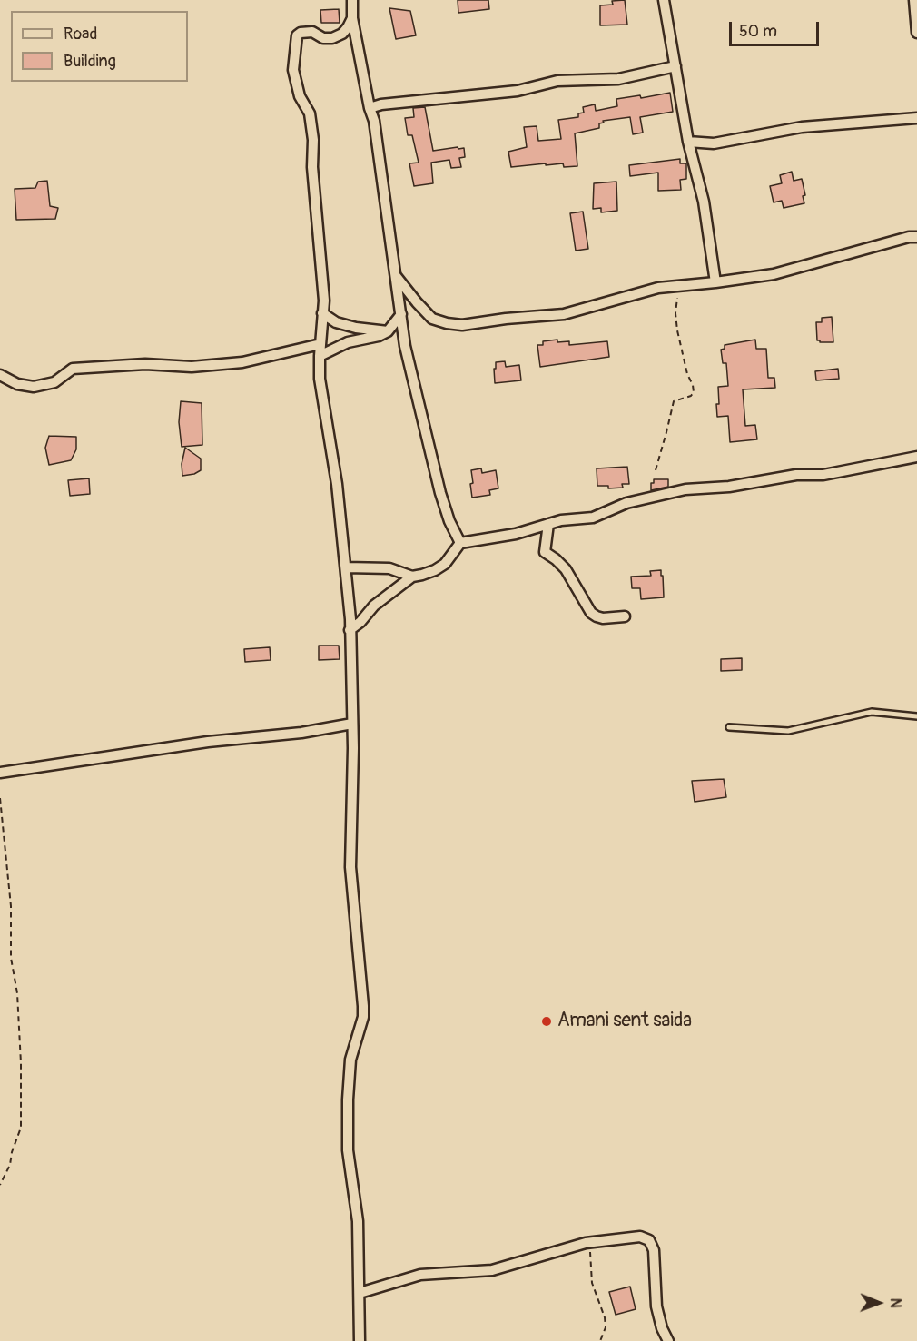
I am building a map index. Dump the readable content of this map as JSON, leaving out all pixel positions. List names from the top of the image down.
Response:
{
  "places": ["Amani sent saida"],
  "legend": ["Road", "Building"],
  "scale_bar": "50 m",
  "north": "right"
}
